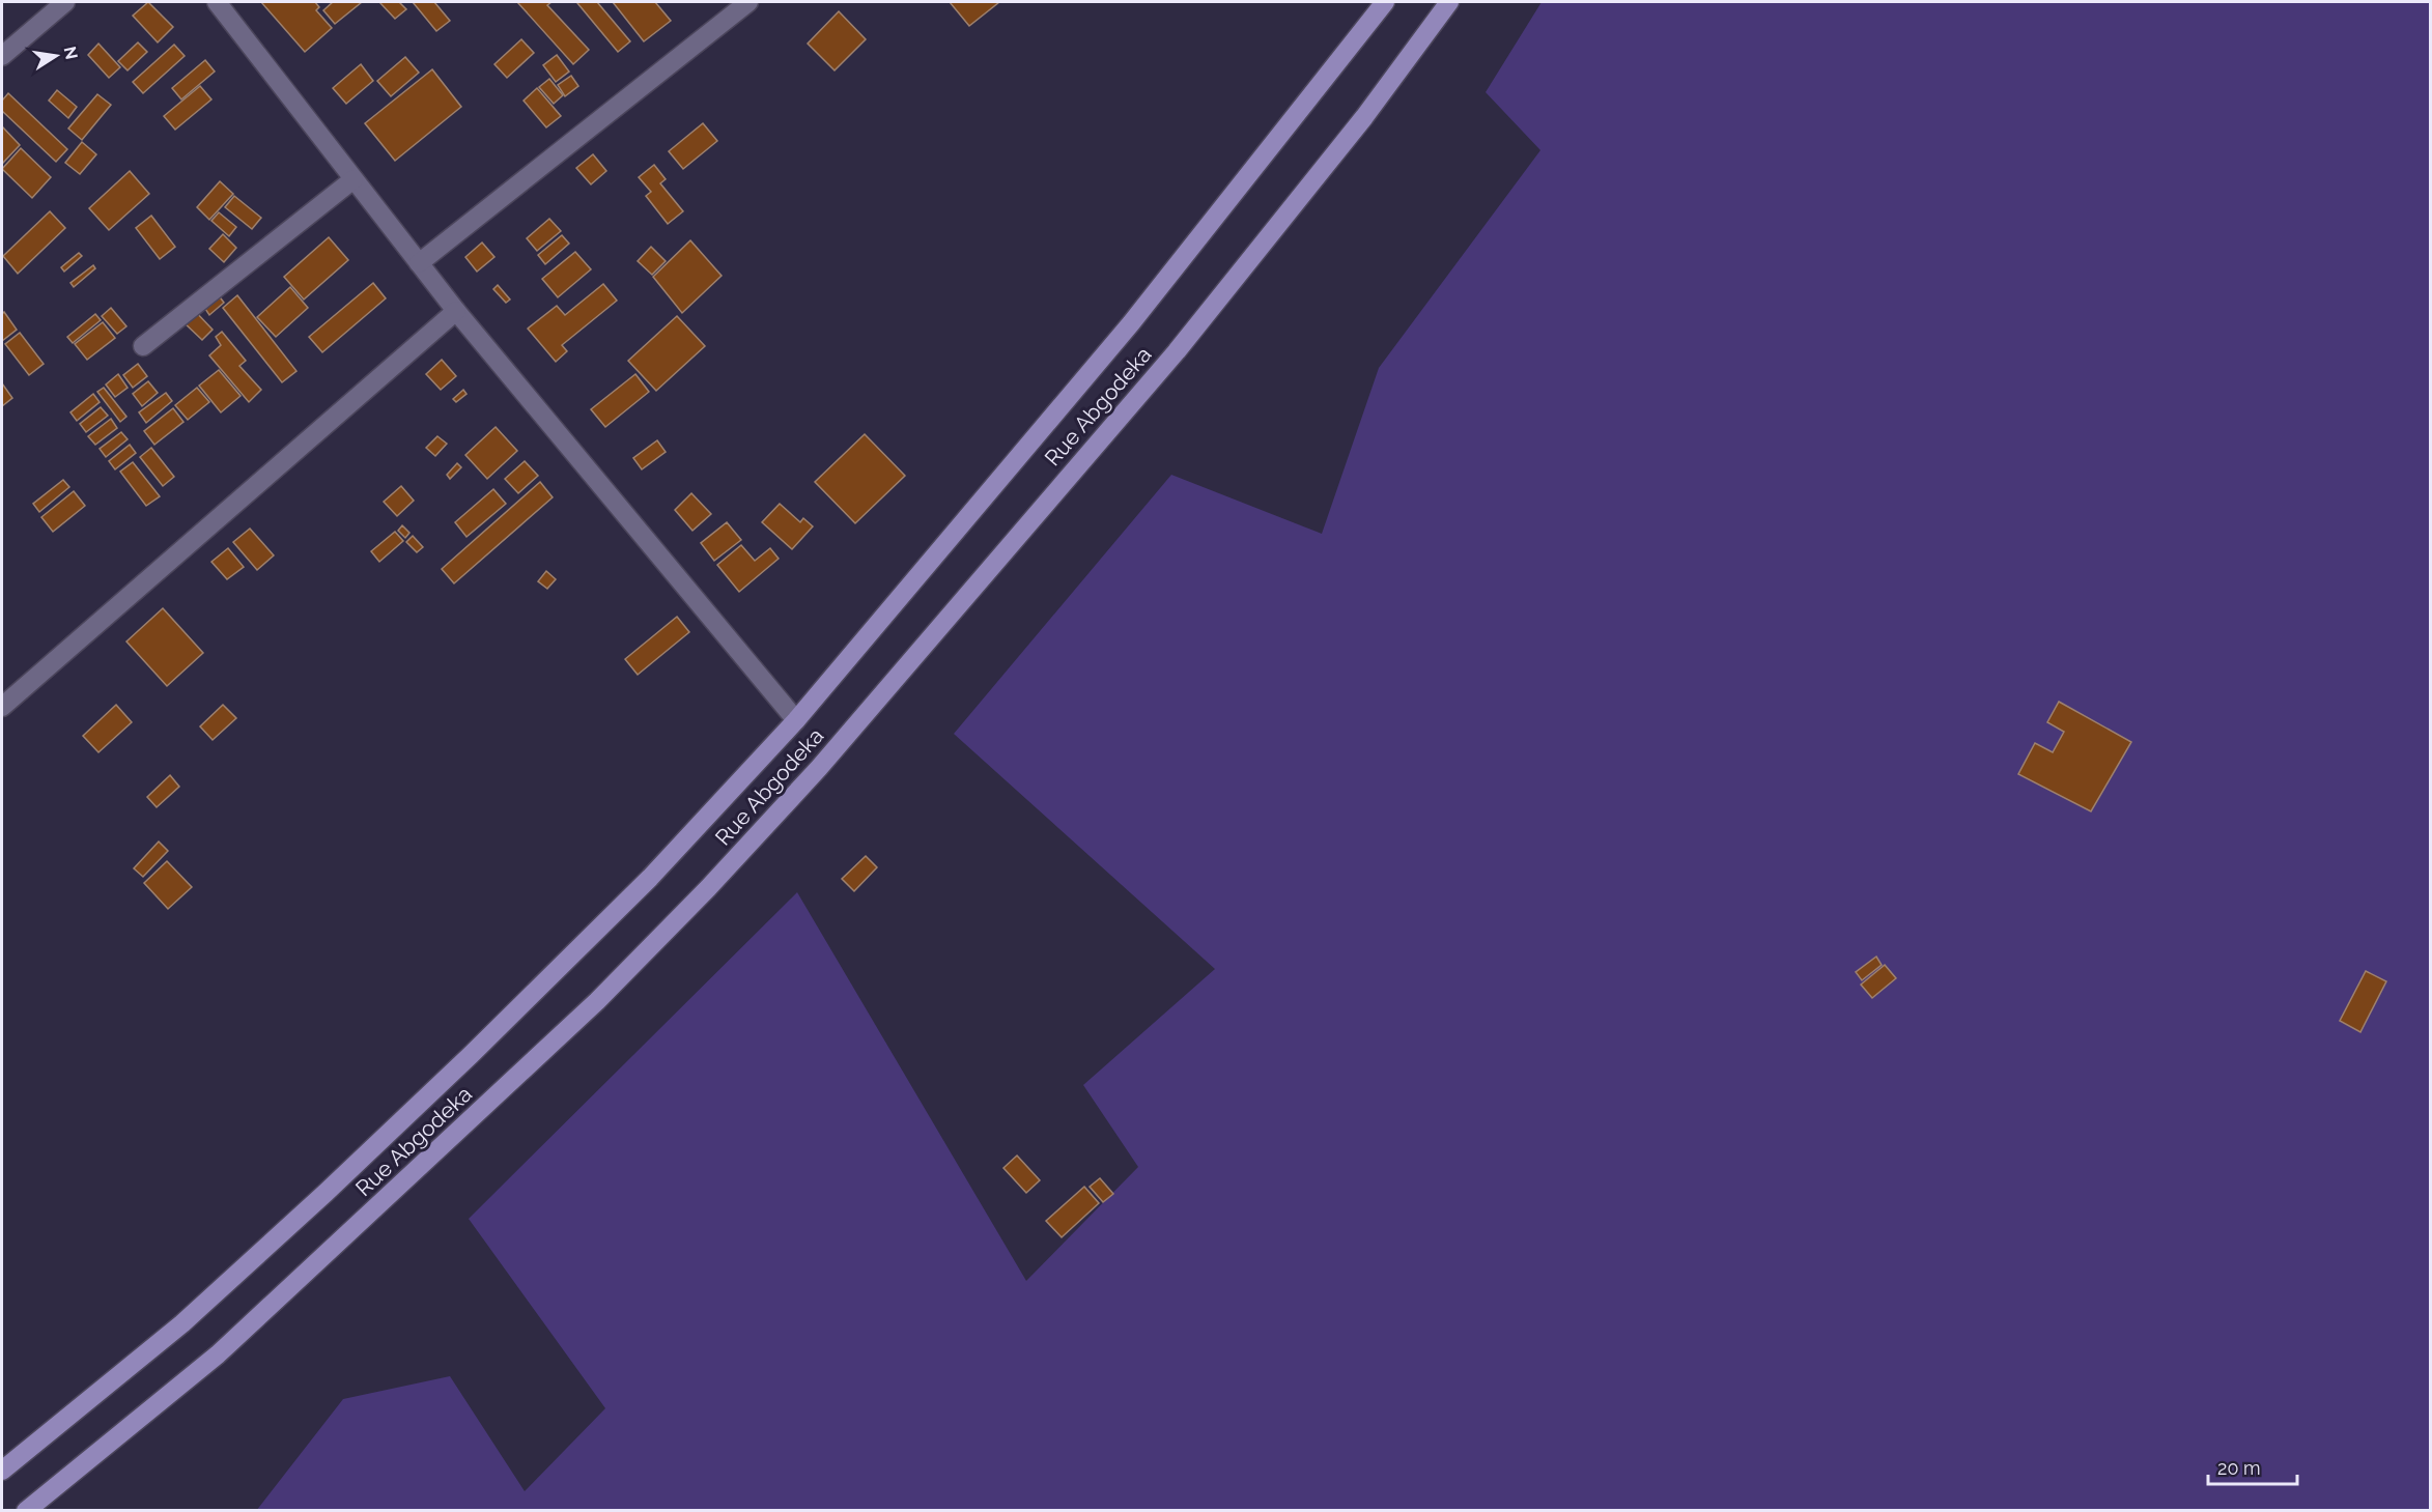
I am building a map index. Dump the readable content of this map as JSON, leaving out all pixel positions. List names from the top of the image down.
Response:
{
  "streets": {
    "main road": ["Rue Abgodeka"]
  },
  "scale_bar": "20 m",
  "north": "right"
}
